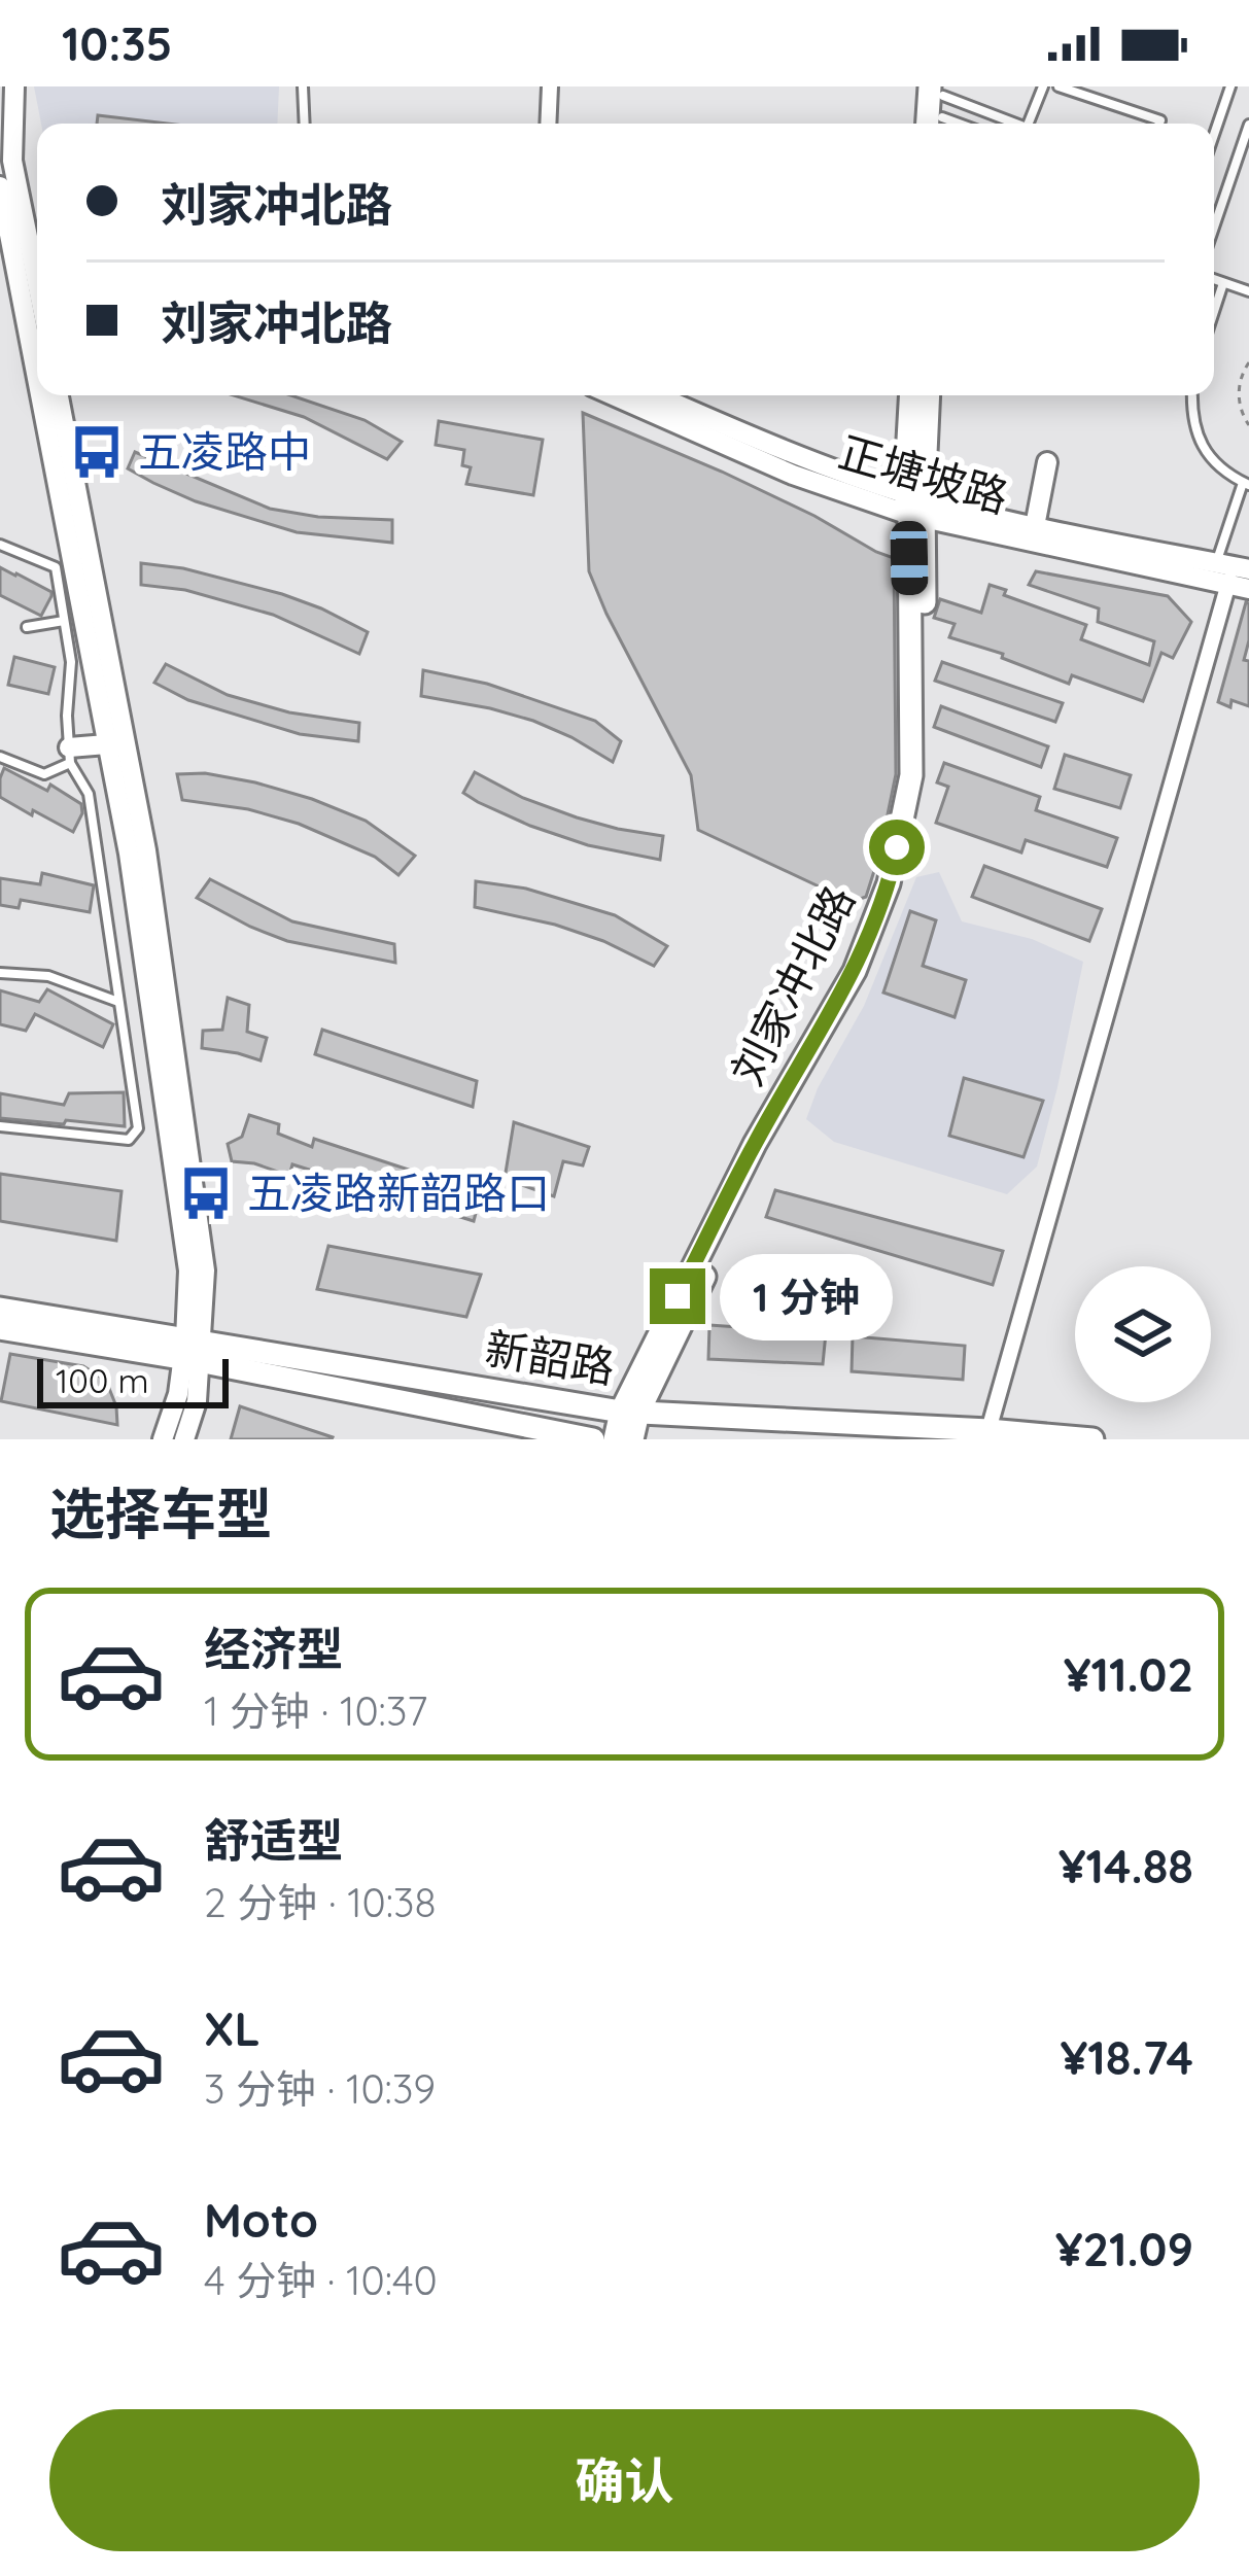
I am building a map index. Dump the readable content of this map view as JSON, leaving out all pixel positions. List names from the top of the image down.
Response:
{
  "streets": {
    "main road": ["刘家冲北路", "新韶路"],
    "street": ["正塘坡路"]
  },
  "crossings": [
    ["正塘坡路", "刘家冲北路"],
    ["刘家冲北路", "新韶路"]
  ],
  "places": {
    "bus stop": ["五凌路中", "五凌路新韶路口"]
  },
  "scale_bar": "100 m",
  "page": {
    "status": "10:35",
    "banner": ["刘家冲北路", "刘家冲北路"],
    "bubble": "1 分钟",
    "scale": "100 m",
    "heading": "选择车型",
    "list": [
      {
        "name": "经济型",
        "note": "1 分钟 · 10:37",
        "value": "¥11.02"
      },
      {
        "name": "舒适型",
        "note": "2 分钟 · 10:38",
        "value": "¥14.88"
      },
      {
        "name": "XL",
        "note": "3 分钟 · 10:39",
        "value": "¥18.74"
      },
      {
        "name": "Moto",
        "note": "4 分钟 · 10:40",
        "value": "¥21.09"
      }
    ],
    "buttons": "确认"
  }
}
